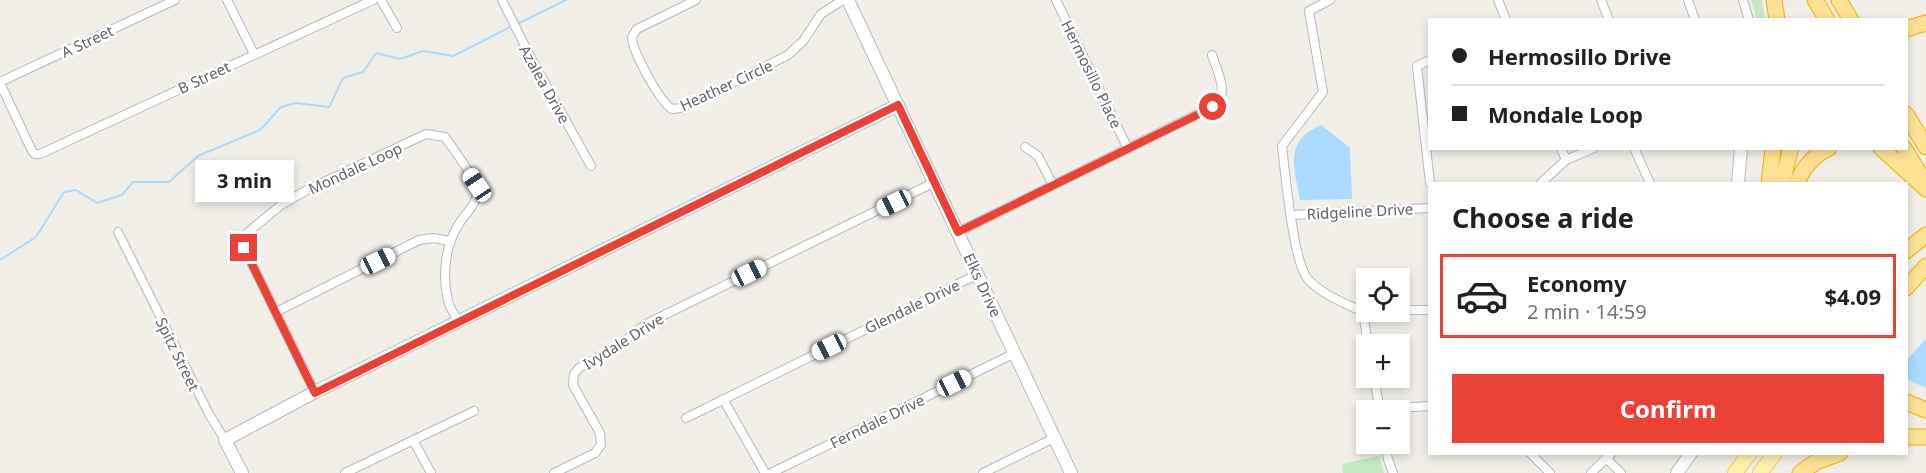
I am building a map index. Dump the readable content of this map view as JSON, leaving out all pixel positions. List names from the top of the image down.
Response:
{
  "streets": {
    "street": [
      "A Street",
      "Hermosillo Place",
      "B Street",
      "Azalea Drive",
      "Heather Circle",
      "Mondale Loop",
      "Ridgeline Drive",
      "Elks Drive",
      "Glendale Drive",
      "Ivydale Drive",
      "Spitz Street",
      "Ferndale Drive"
    ]
  },
  "crossings": [
    ["A Street", "B Street"],
    ["Elks Drive", "Glendale Drive"],
    ["Elks Drive", "Ivydale Drive"],
    ["Elks Drive", "Ferndale Drive"]
  ],
  "page": {
    "banner": ["Hermosillo Drive", "Mondale Loop"],
    "bubble": "3 min",
    "heading": "Choose a ride",
    "list": [
      {
        "name": "Economy",
        "note": "2 min · 14:59",
        "value": "$4.09"
      }
    ],
    "map_buttons": ["+", "−"],
    "buttons": "Confirm"
  }
}
